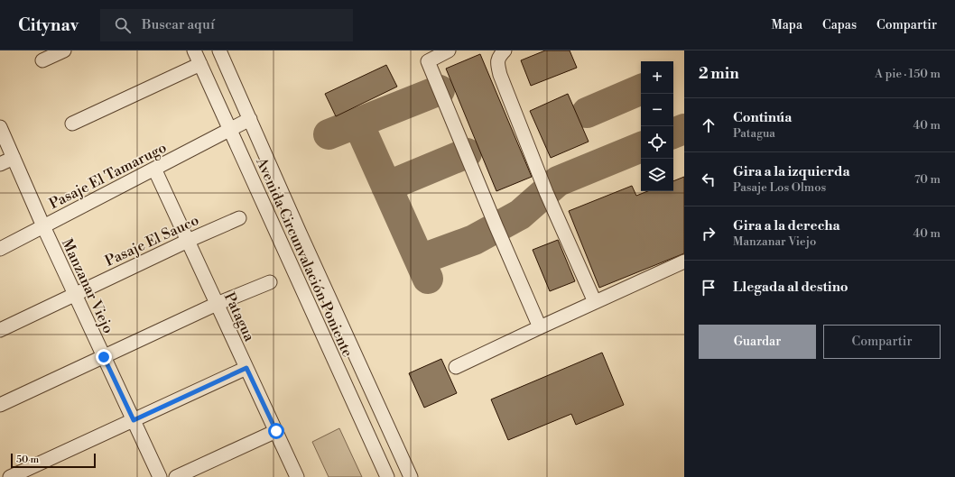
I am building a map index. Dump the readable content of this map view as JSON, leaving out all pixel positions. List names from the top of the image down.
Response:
{
  "streets": {
    "street": [
      "Pasaje El Tamarugo",
      "Pasaje El Sauco",
      "Avenida Circunvalación Poniente",
      "Manzanar Viejo",
      "Patagua"
    ]
  },
  "crossings": [
    ["Pasaje El Tamarugo", "Avenida Circunvalación Poniente"],
    ["Pasaje El Tamarugo", "Manzanar Viejo"],
    ["Pasaje El Tamarugo", "Patagua"],
    ["Pasaje El Sauco", "Manzanar Viejo"],
    ["Pasaje El Sauco", "Patagua"]
  ],
  "scale_bar": "50 m",
  "page": {
    "header": "Citynav",
    "search": "Buscar aquí",
    "nav": ["Mapa", "Capas", "Compartir"],
    "heading": ["2 min", "A pie · 150 m"],
    "map_buttons": ["+", "−"],
    "list": [
      ["Continúa", "Patagua", "40 m"],
      ["Gira a la izquierda", "Pasaje Los Olmos", "70 m"],
      ["Gira a la derecha", "Manzanar Viejo", "40 m"],
      "Llegada al destino"
    ],
    "buttons": ["Guardar", "Compartir"],
    "scale": "50 m"
  }
}
